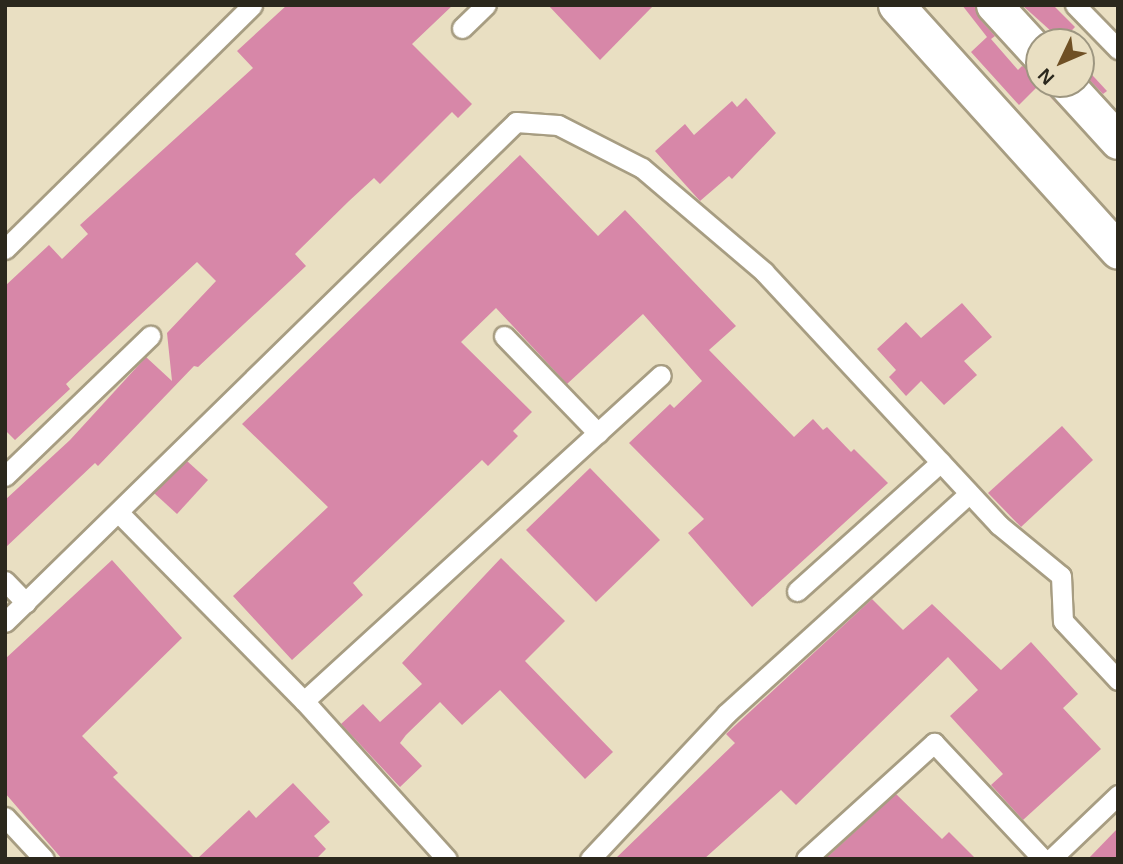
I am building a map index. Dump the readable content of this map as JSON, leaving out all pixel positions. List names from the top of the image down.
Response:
{
  "north": "bottom left"
}
